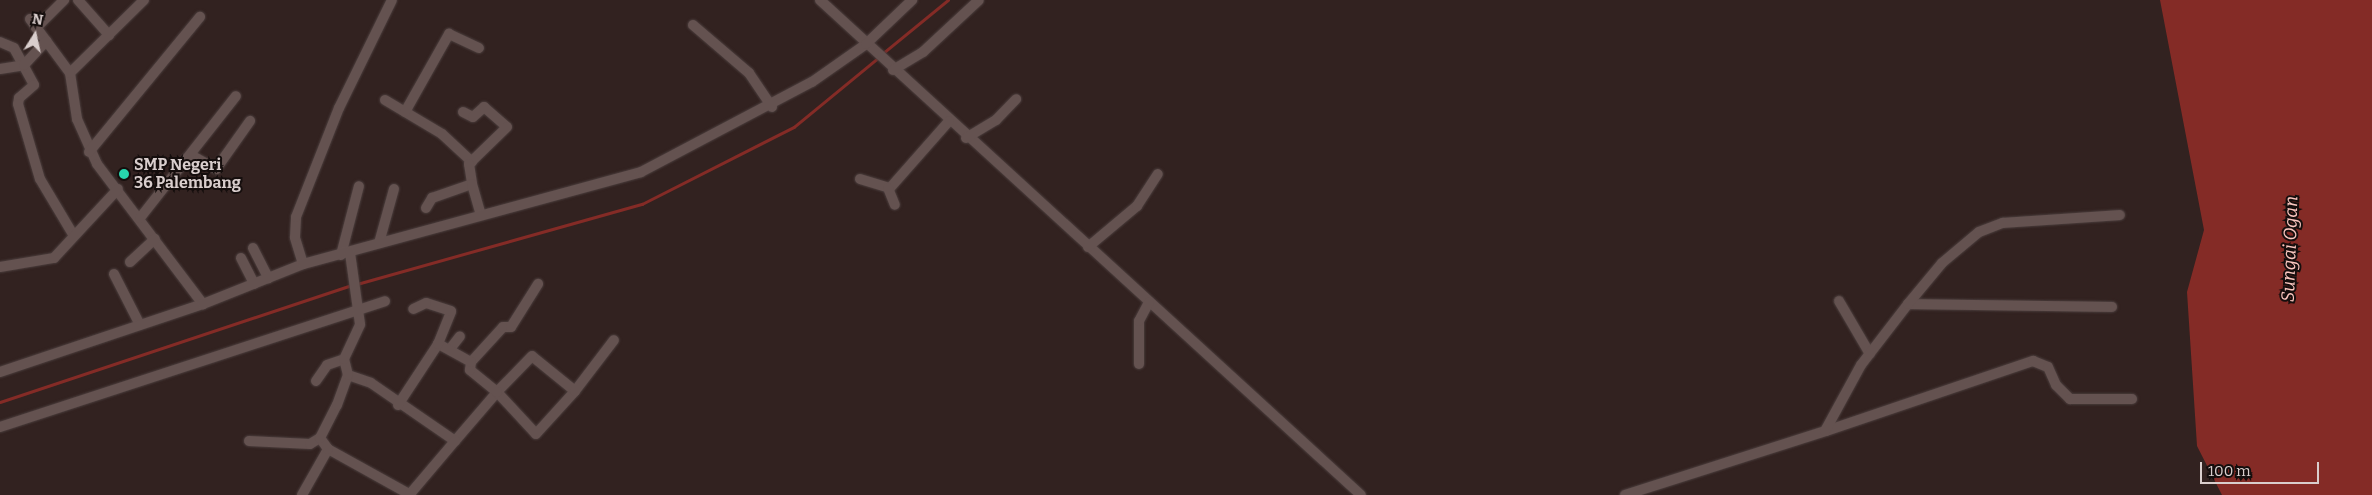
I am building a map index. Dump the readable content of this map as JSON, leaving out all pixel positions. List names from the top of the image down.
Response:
{
  "water": ["Sungai Ogan"],
  "places": ["SMP Negeri 36 Palembang"],
  "scale_bar": "100 m",
  "north": "top"
}
